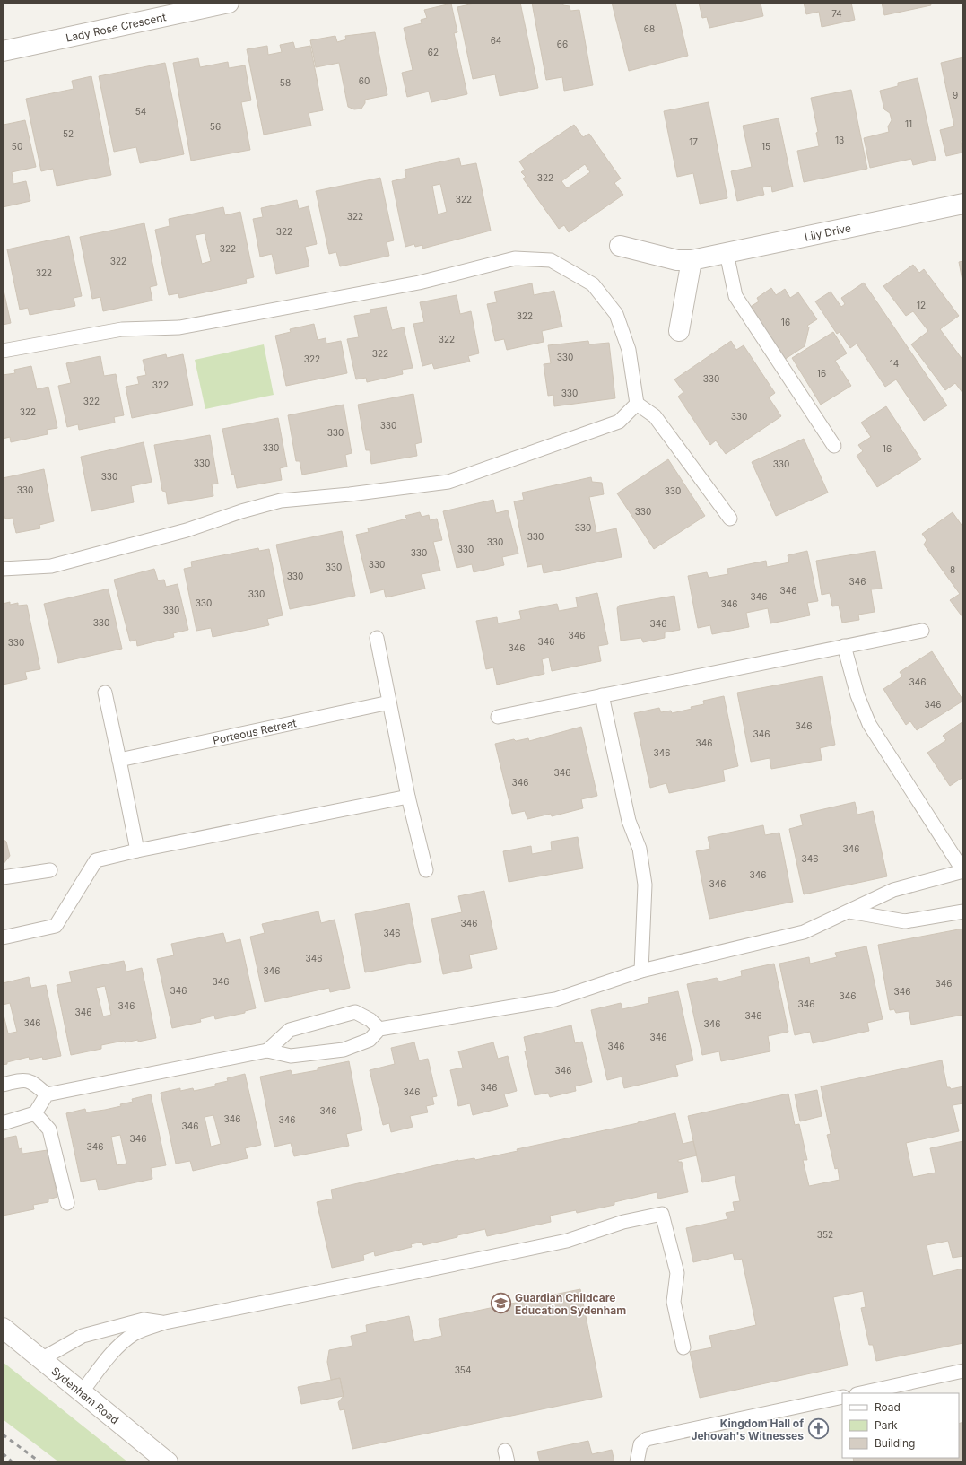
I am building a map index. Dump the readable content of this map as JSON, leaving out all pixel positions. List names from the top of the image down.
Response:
{
  "streets": {
    "street": ["Lady Rose Crescent", "Lily Drive", "Sydenham Road"],
    "lane": ["Porteous Retreat"]
  },
  "places": {
    "school or university": ["Guardian Childcare Education Sydenham"],
    "church": ["Kingdom Hall of Jehovah's Witnesses"]
  },
  "house_numbers": [
    "74",
    "68",
    "64",
    "66",
    "62",
    "60",
    "58",
    "9",
    "54",
    "11",
    "56",
    "52",
    "13",
    "17",
    "50",
    "15",
    "322",
    "322",
    "322",
    "322",
    "322",
    "322",
    "322",
    "12",
    "322",
    "16",
    "322",
    "322",
    "330",
    "322",
    "14",
    "16",
    "330",
    "322",
    "330",
    "322",
    "322",
    "330",
    "330",
    "330",
    "330",
    "16",
    "330",
    "330",
    "330",
    "330",
    "330",
    "330",
    "330",
    "330",
    "330",
    "330",
    "330",
    "330",
    "330",
    "8",
    "330",
    "346",
    "346",
    "330",
    "346",
    "330",
    "346",
    "330",
    "330",
    "346",
    "346",
    "346",
    "330",
    "346",
    "346",
    "346",
    "346",
    "346",
    "346",
    "346",
    "346",
    "346",
    "346",
    "346",
    "346",
    "346",
    "346",
    "346",
    "346",
    "346",
    "346",
    "346",
    "346",
    "346",
    "346",
    "346",
    "346",
    "346",
    "346",
    "346",
    "346",
    "346",
    "346",
    "346",
    "346",
    "346",
    "346",
    "346",
    "346",
    "346",
    "346",
    "346",
    "352",
    "354"
  ],
  "legend": ["Road", "Park", "Building"]
}
